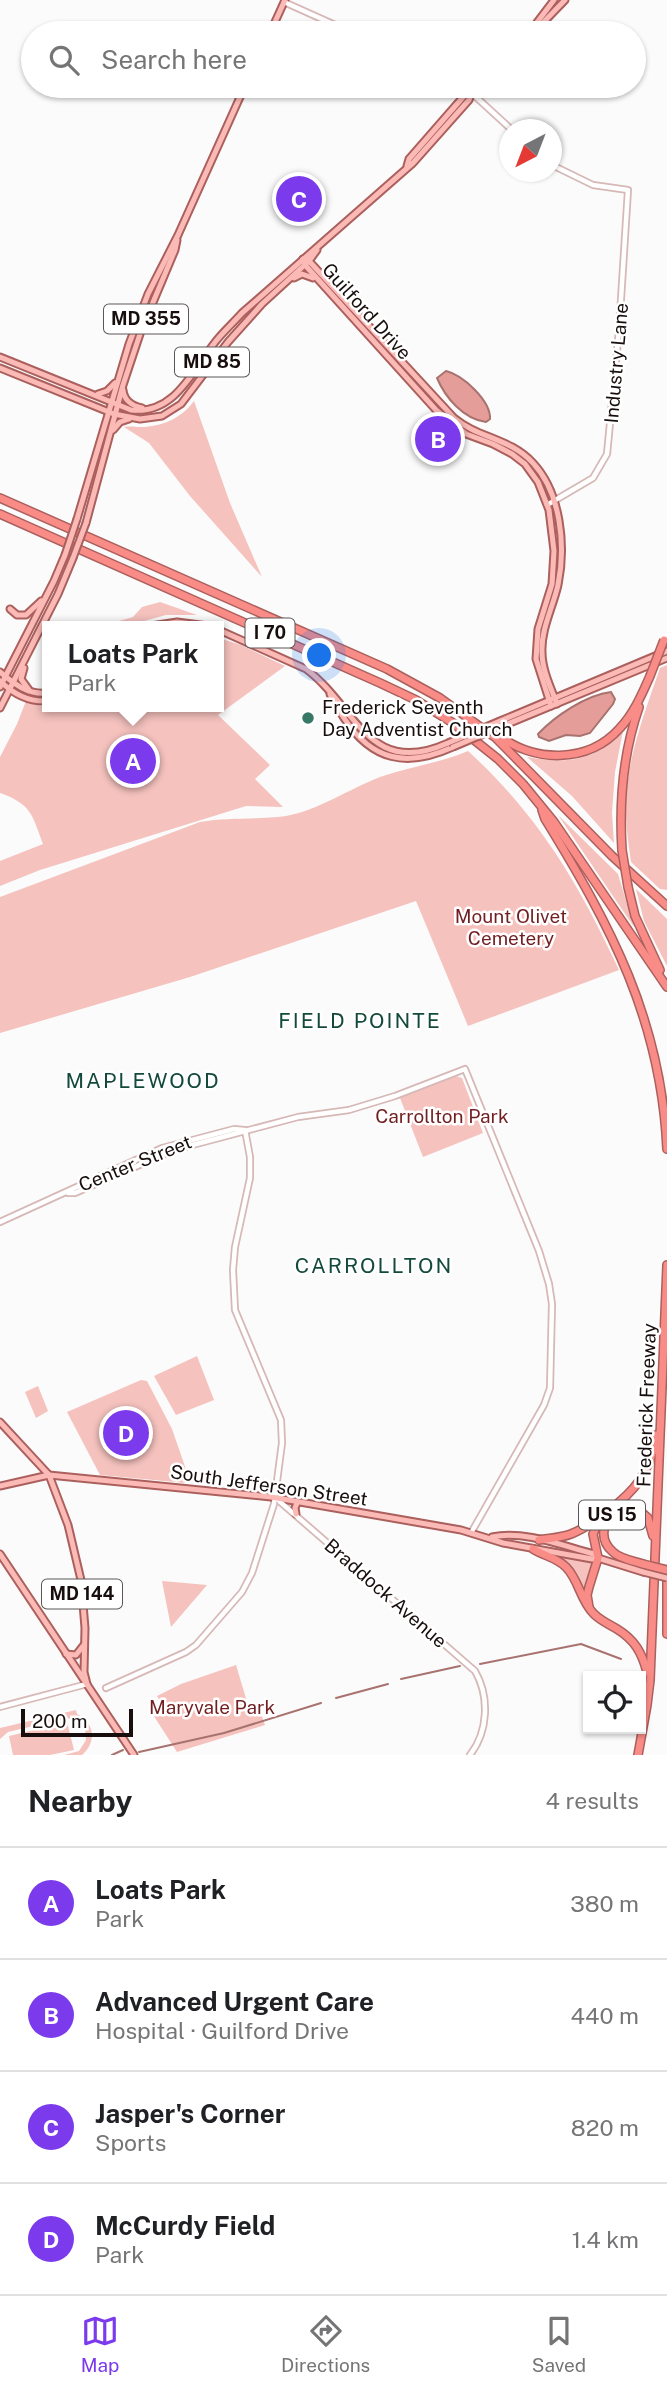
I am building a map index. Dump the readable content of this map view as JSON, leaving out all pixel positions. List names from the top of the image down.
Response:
{
  "streets": {
    "highway": ["I 70", "Frederick Freeway", "US 15"],
    "main road": [
      "Guilford Drive",
      "MD 355",
      "MD 85",
      "South Jefferson Street",
      "MD 144"
    ],
    "street": ["Industry Lane", "Center Street", "Braddock Avenue"]
  },
  "crossings": [
    ["Guilford Drive", "MD 85"],
    ["Guilford Drive", "Industry Lane"],
    ["MD 355", "MD 85"],
    ["Center Street", "South Jefferson Street"],
    ["Frederick Freeway", "US 15"],
    ["South Jefferson Street", "US 15"],
    ["South Jefferson Street", "Braddock Avenue"],
    ["South Jefferson Street", "MD 144"]
  ],
  "districts": ["FIELD POINTE", "MAPLEWOOD", "CARROLLTON"],
  "parks": ["Mount Olivet Cemetery", "Carrollton Park", "Maryvale Park"],
  "places": ["Frederick Seventh Day Adventist Church"],
  "scale_bar": "200 m",
  "north": "bottom left",
  "page": {
    "search": "Search here",
    "pins": [
      "C",
      "B",
      "A",
      "D"
    ],
    "popup": ["Loats Park", "Park"],
    "scale": "200 m",
    "heading": ["Nearby", "4 results"],
    "list": [
      {
        "mark": "A",
        "name": "Loats Park",
        "note": "Park",
        "value": "380 m"
      },
      {
        "mark": "B",
        "name": "Advanced Urgent Care",
        "note": "Hospital · Guilford Drive",
        "value": "440 m"
      },
      {
        "mark": "C",
        "name": "Jasper's Corner",
        "note": "Sports",
        "value": "820 m"
      },
      {
        "mark": "D",
        "name": "McCurdy Field",
        "note": "Park",
        "value": "1.4 km"
      }
    ],
    "nav": ["Map", "Directions", "Saved"]
  }
}
